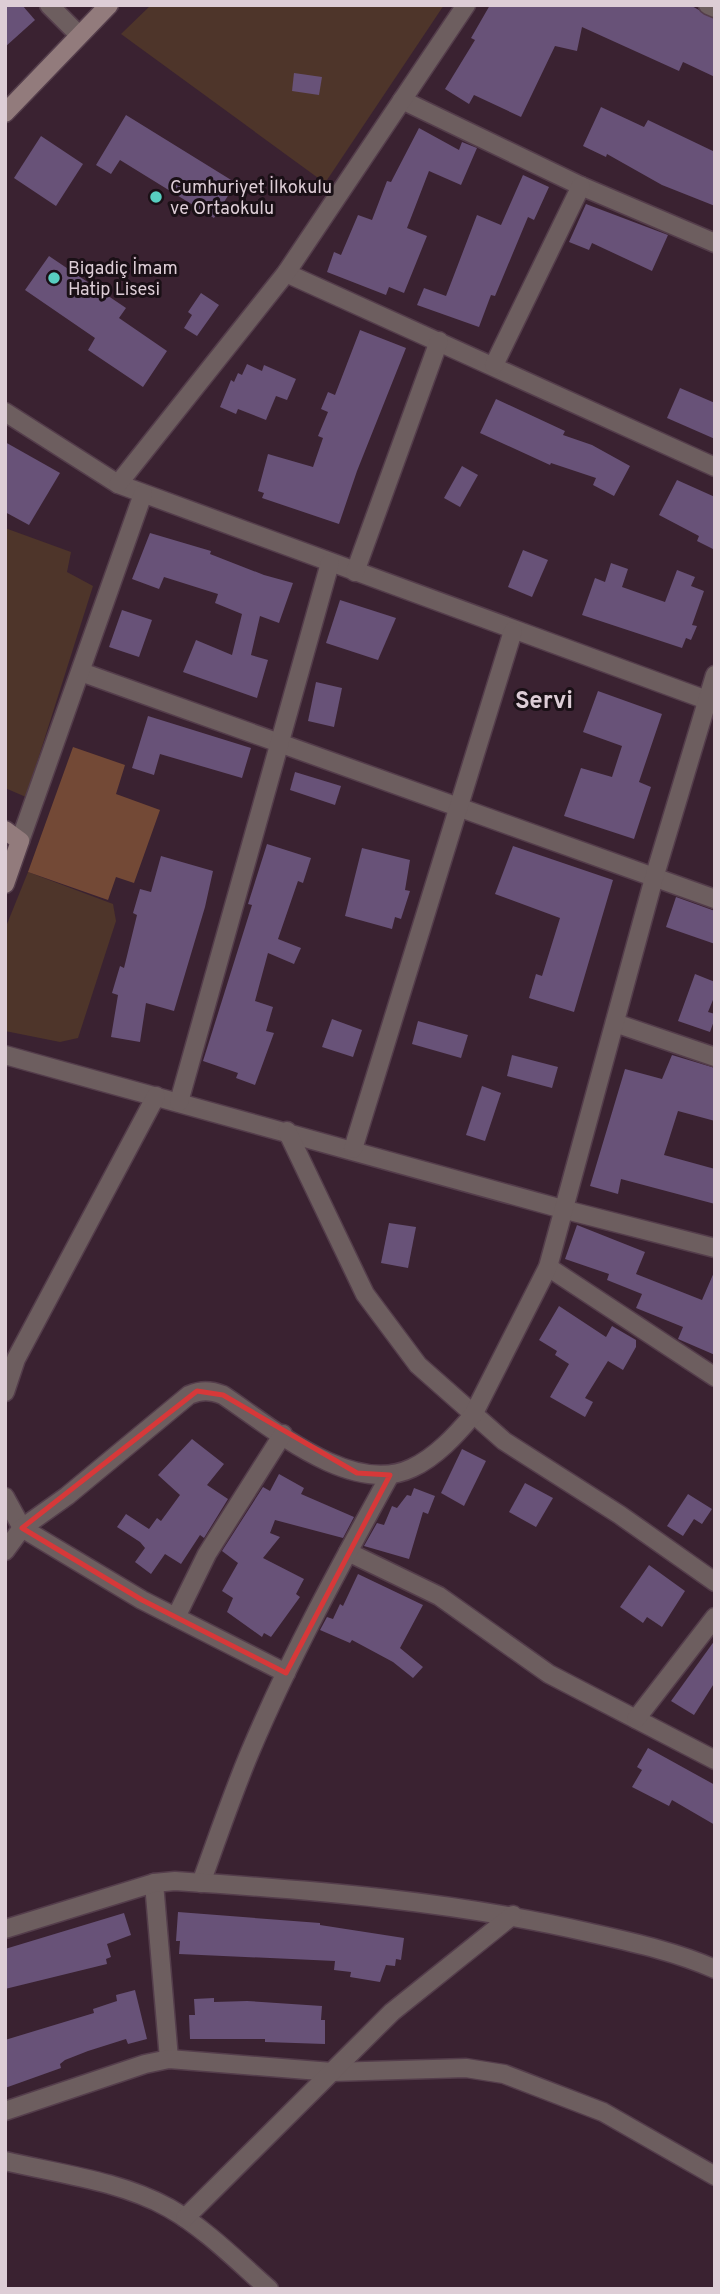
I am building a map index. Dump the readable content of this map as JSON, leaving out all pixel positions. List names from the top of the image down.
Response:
{
  "districts": ["Servi"],
  "places": ["Cumhuriyet İlkokulu ve Ortaokulu", "Bigadiç İmam Hatip Lisesi"]
}
